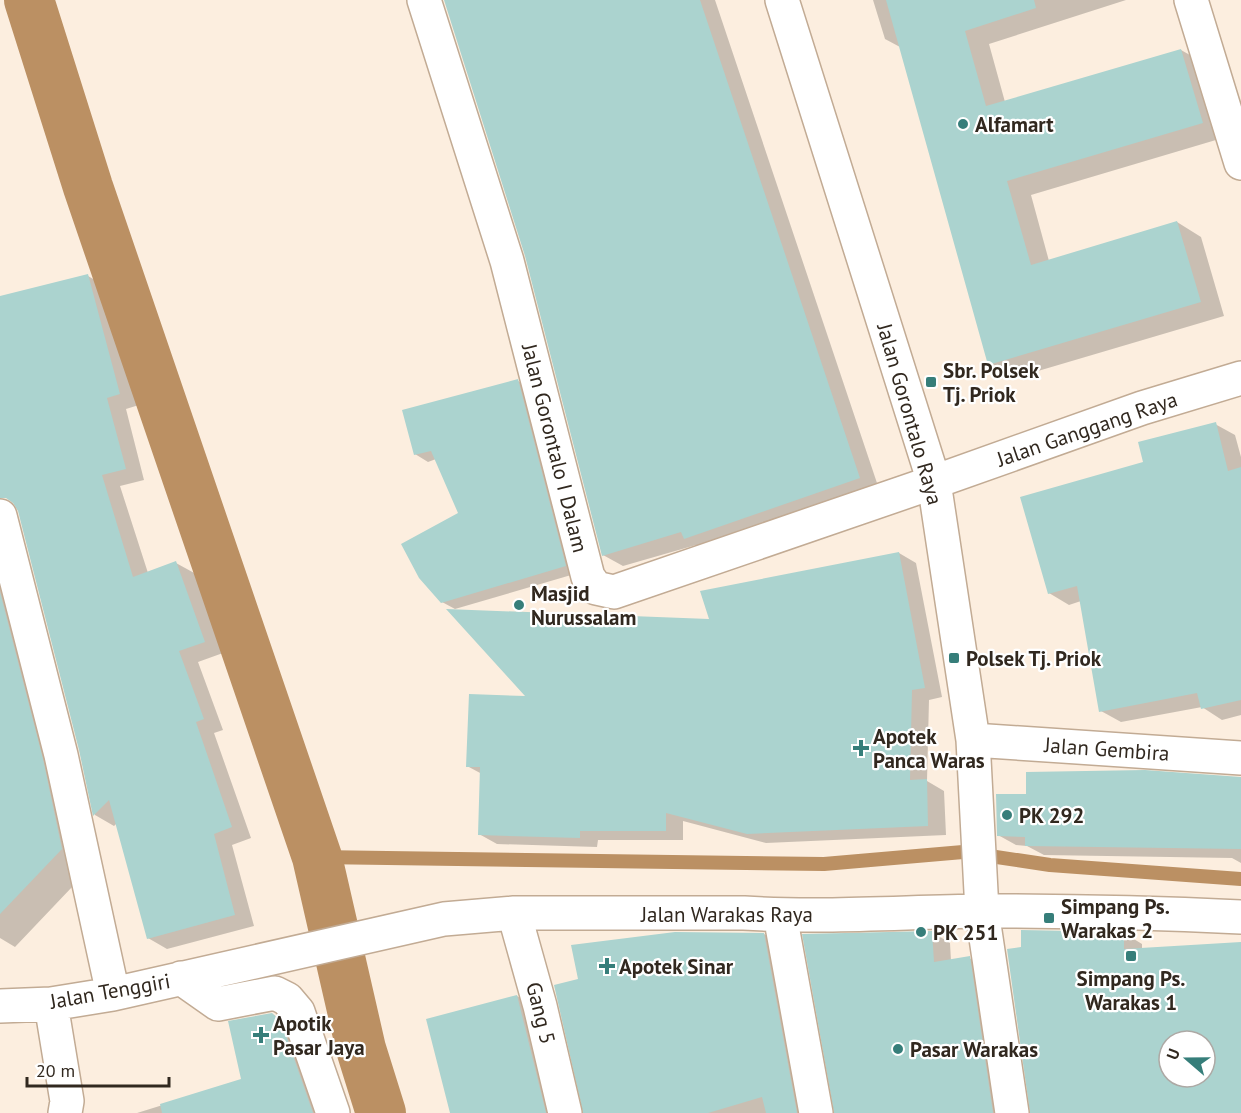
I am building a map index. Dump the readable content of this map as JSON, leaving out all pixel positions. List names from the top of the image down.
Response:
{
  "streets": {
    "street": [
      "Jalan Gorontalo Raya",
      "Jalan Ganggang Raya",
      "Jalan Gorontalo I Dalam",
      "Jalan Gembira",
      "Jalan Warakas Raya",
      "Jalan Tenggiri",
      "Gang 5"
    ]
  },
  "crossings": [
    ["Jalan Gorontalo Raya", "Jalan Ganggang Raya"],
    ["Jalan Gorontalo Raya", "Jalan Gorontalo I Dalam"],
    ["Jalan Gorontalo Raya", "Jalan Gembira"],
    ["Jalan Gorontalo Raya", "Jalan Warakas Raya"],
    ["Jalan Ganggang Raya", "Jalan Gorontalo I Dalam"],
    ["Jalan Warakas Raya", "Jalan Tenggiri"],
    ["Jalan Warakas Raya", "Gang 5"]
  ],
  "places": {
    "other": [
      "Alfamart",
      "Masjid Nurussalam",
      "PK 292",
      "PK 251",
      "Pasar Warakas"
    ],
    "transit": [
      "Sbr. Polsek Tj. Priok",
      "Polsek Tj. Priok",
      "Simpang Ps. Warakas 2",
      "Simpang Ps. Warakas 1"
    ],
    "health": ["Apotek Panca Waras", "Apotek Sinar", "Apotik Pasar Jaya"]
  },
  "scale_bar": "20 m",
  "north": "left"
}
